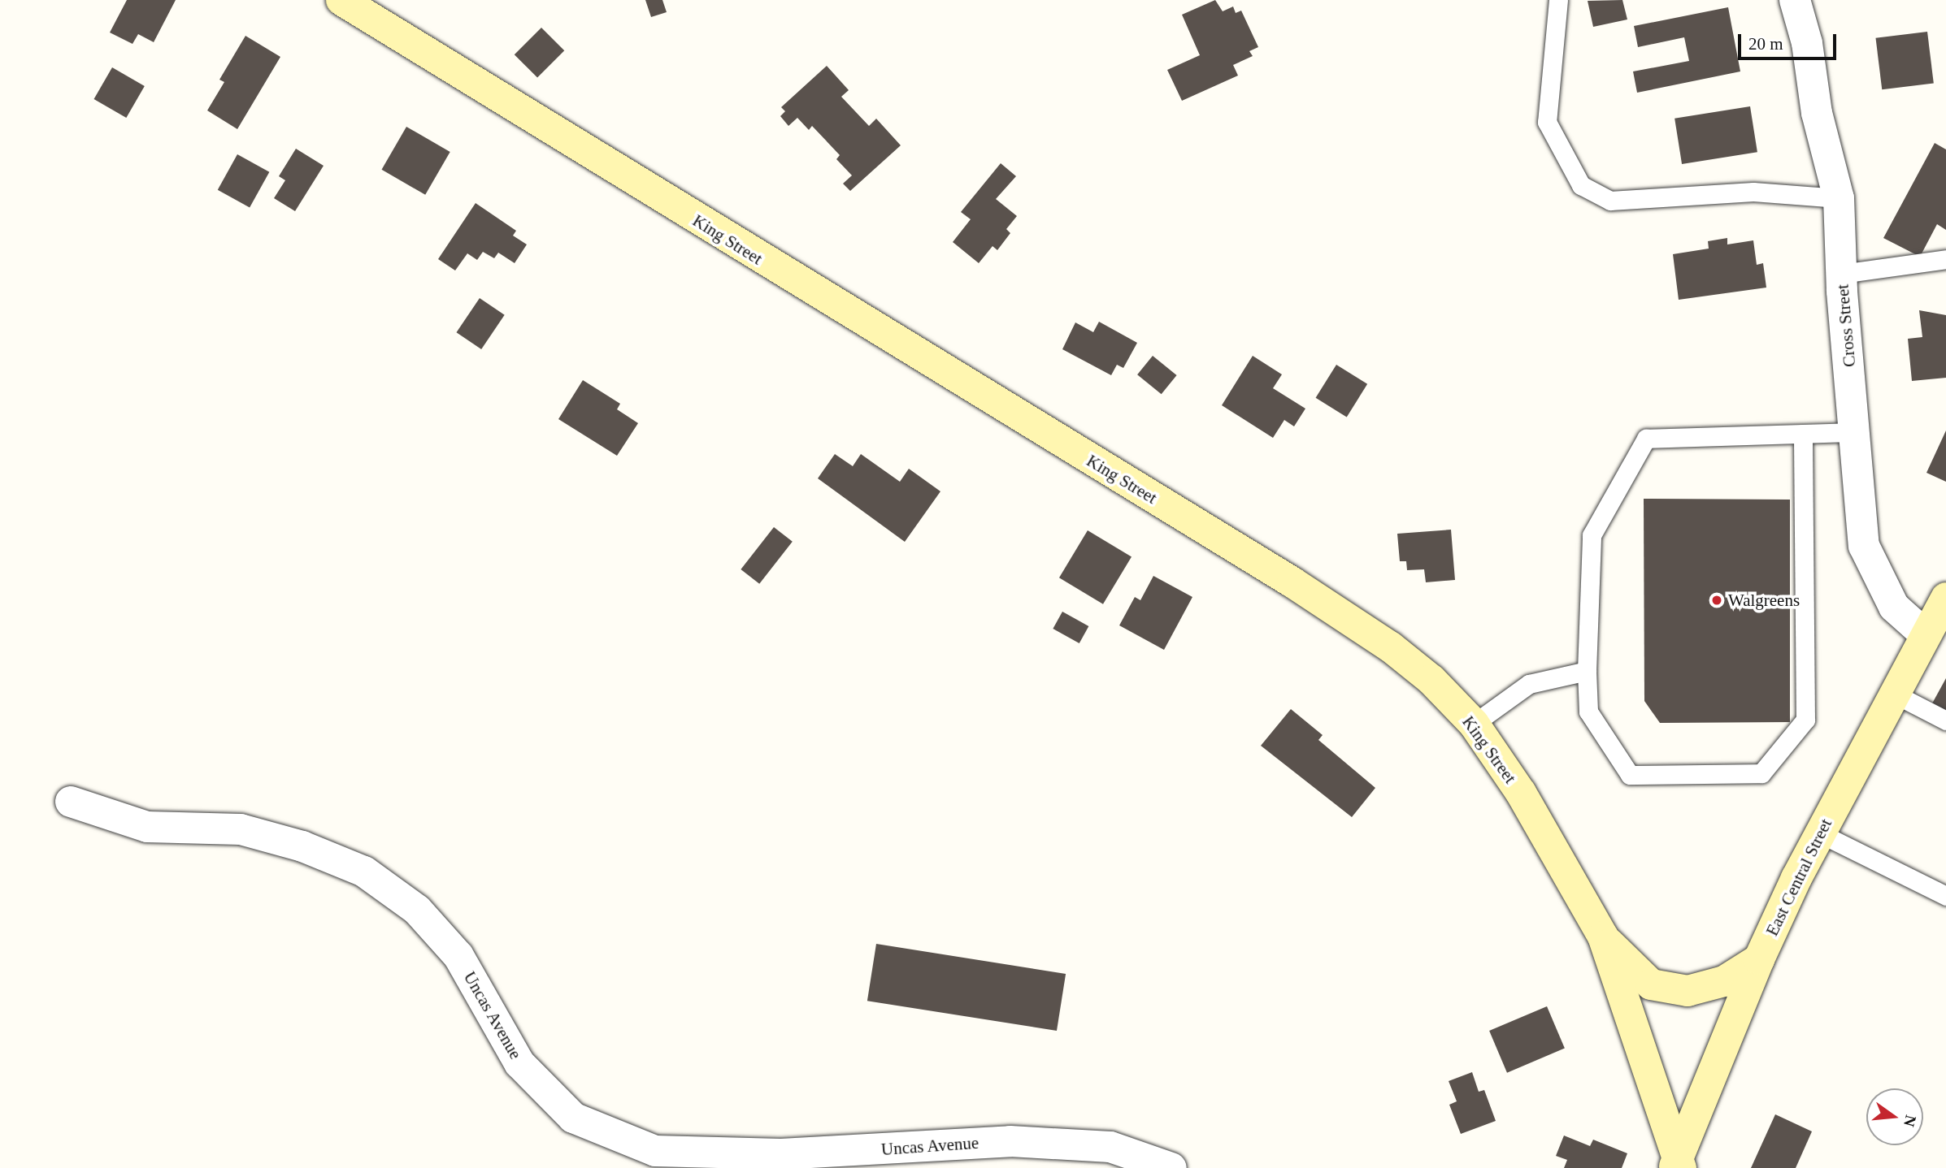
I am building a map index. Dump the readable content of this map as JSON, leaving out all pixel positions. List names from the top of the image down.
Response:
{
  "streets": {
    "main road": ["King Street", "East Central Street"],
    "street": ["Cross Street", "Uncas Avenue"]
  },
  "crossings": [
    ["King Street", "East Central Street"],
    ["Cross Street", "East Central Street"]
  ],
  "places": ["Walgreens"],
  "scale_bar": "20 m",
  "north": "right"
}
